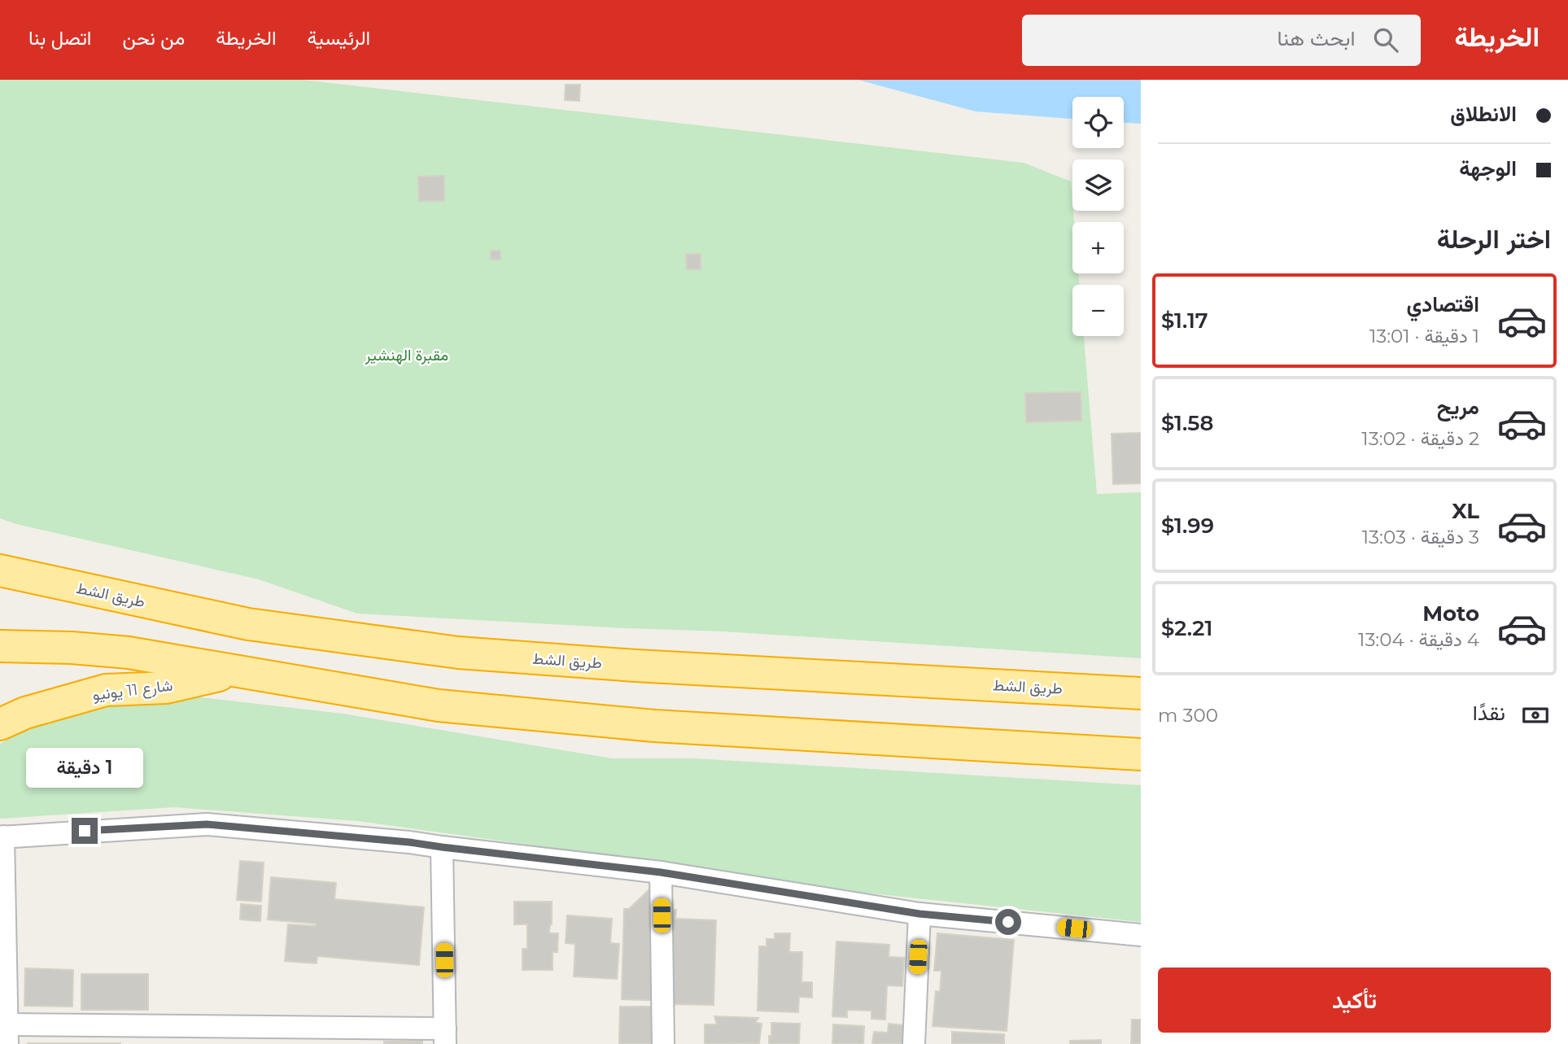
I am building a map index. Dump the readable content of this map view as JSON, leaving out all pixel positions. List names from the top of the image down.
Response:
{
  "streets": {
    "highway": ["طريق الشط", "شارع 11 يونيو"]
  },
  "parks": ["مقبرة الهنشير"],
  "page": {
    "header": "الخريطة",
    "search": "ابحث هنا",
    "nav": [
      "الرئيسية",
      "الخريطة",
      "من نحن",
      "اتصل بنا"
    ],
    "banner": ["الانطلاق", "الوجهة"],
    "map_buttons": ["+", "−"],
    "heading": "اختر الرحلة",
    "list": [
      {
        "name": "اقتصادي",
        "note": "1 دقيقة · 13:01",
        "value": "$1.17"
      },
      {
        "name": "مريح",
        "note": "2 دقيقة · 13:02",
        "value": "$1.58"
      },
      {
        "name": "XL",
        "note": "3 دقيقة · 13:03",
        "value": "$1.99"
      },
      {
        "name": "Moto",
        "note": "4 دقيقة · 13:04",
        "value": "$2.21"
      }
    ],
    "pay": ["نقدًا", "300 m"],
    "bubble": "1 دقيقة",
    "buttons": "تأكيد"
  }
}
